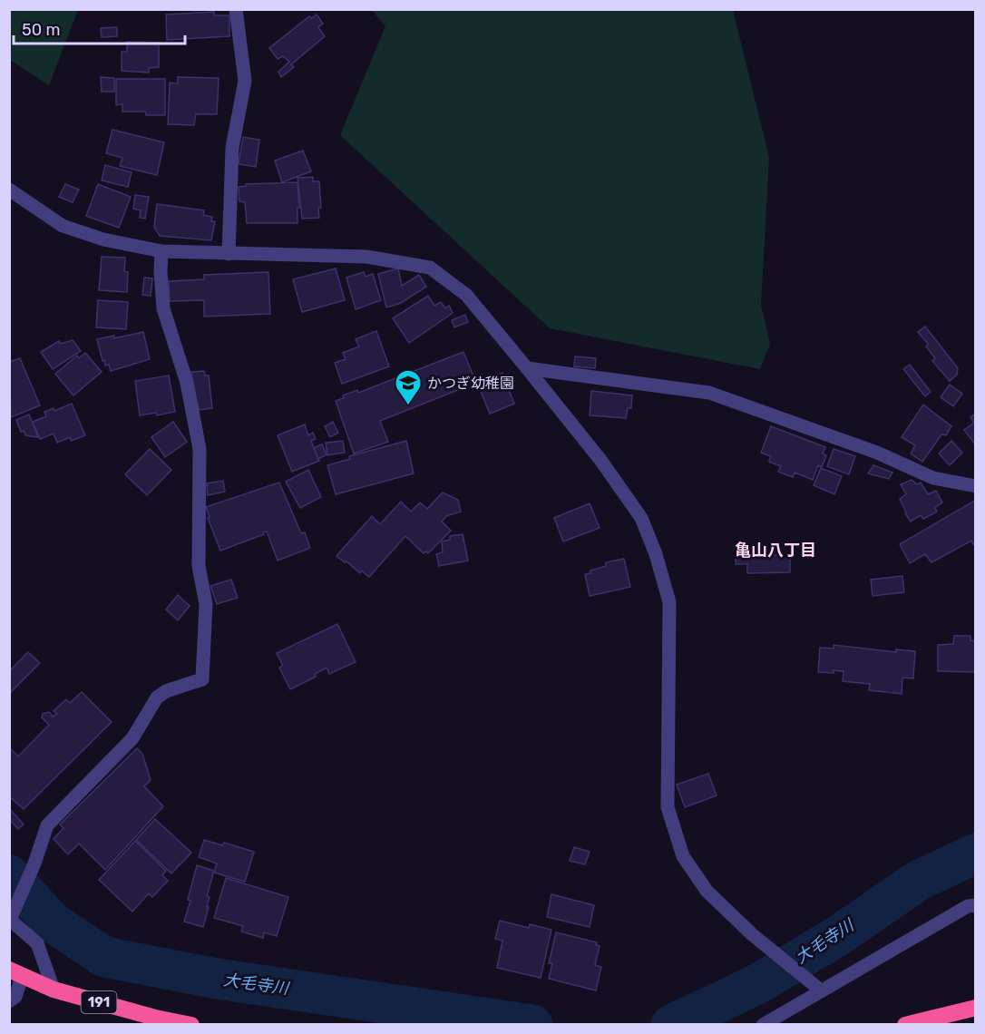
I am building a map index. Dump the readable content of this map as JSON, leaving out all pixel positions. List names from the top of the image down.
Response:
{
  "streets": {
    "highway": ["191"]
  },
  "districts": ["亀山八丁目"],
  "water": ["大毛寺川"],
  "places": {
    "school or university": ["かつぎ幼稚園"]
  },
  "scale_bar": "50 m"
}
